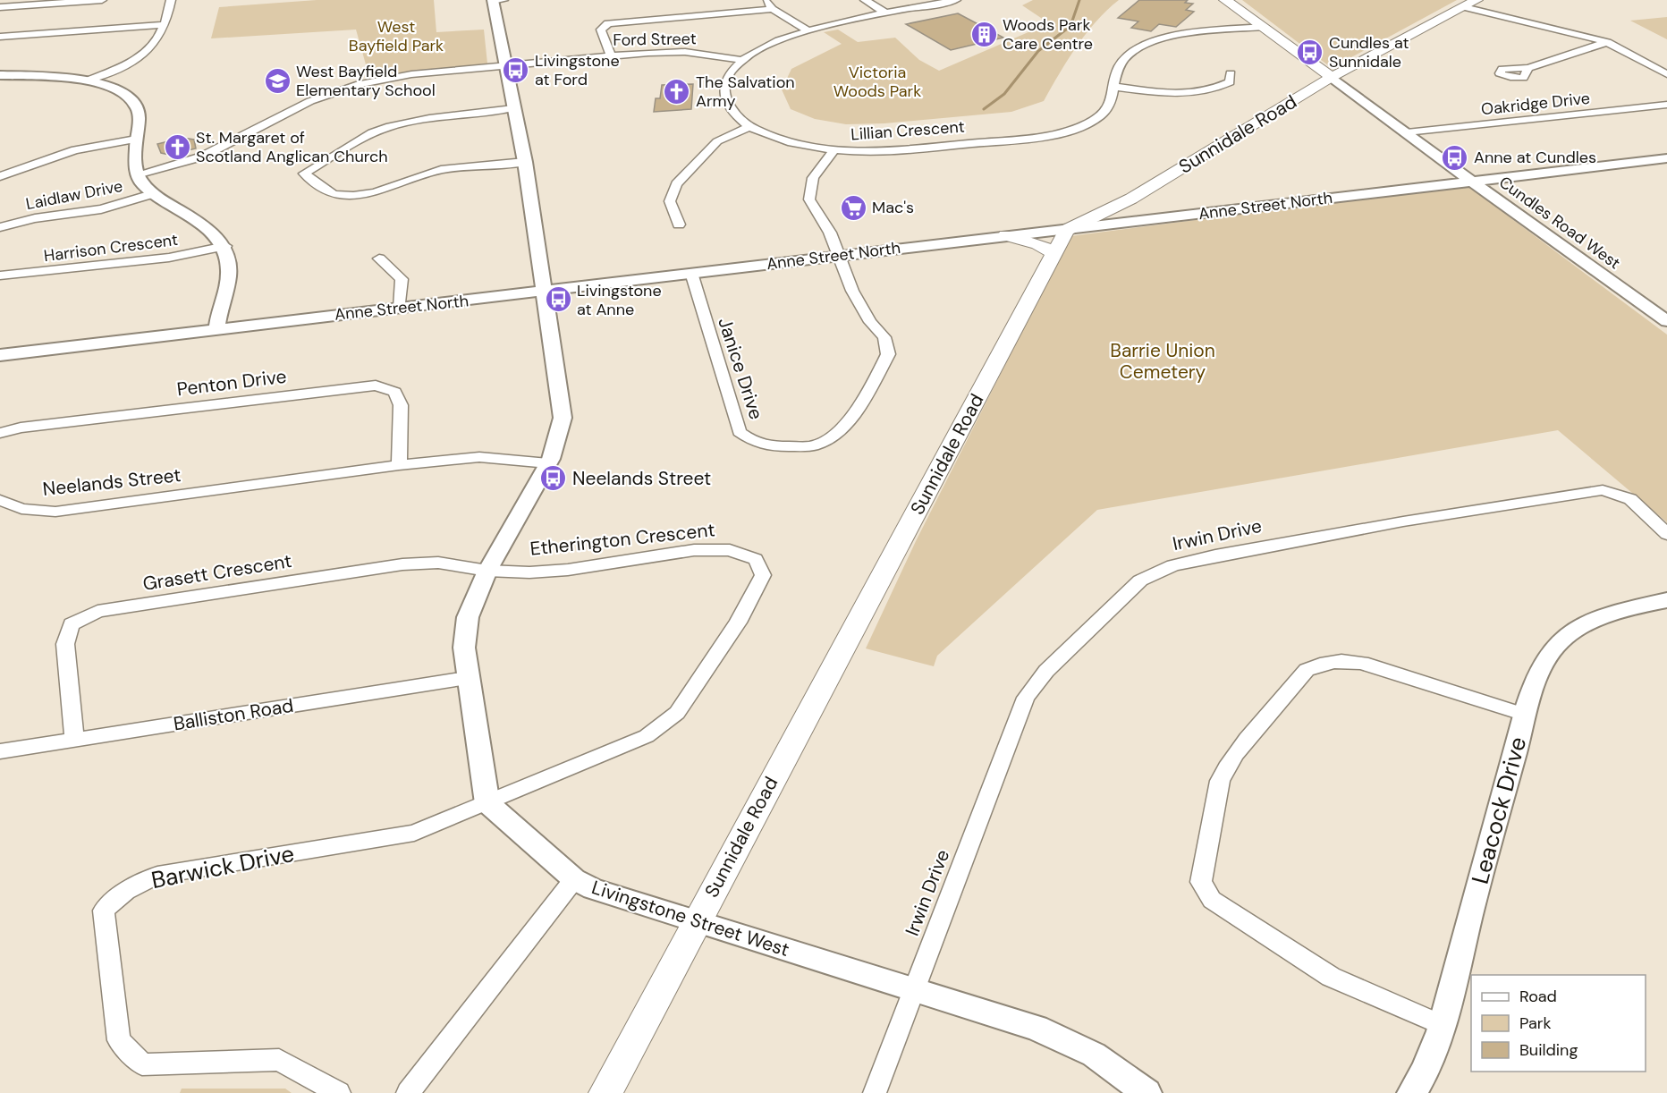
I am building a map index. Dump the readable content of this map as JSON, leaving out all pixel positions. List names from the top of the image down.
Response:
{
  "streets": {
    "main road": ["Sunnidale Road", "Cundles Road West"],
    "street": [
      "Ford Street",
      "Oakridge Drive",
      "Lillian Crescent",
      "Laidlaw Drive",
      "Anne Street North",
      "Harrison Crescent",
      "Janice Drive",
      "Penton Drive",
      "Neelands Street",
      "Irwin Drive",
      "Etherington Crescent",
      "Grasett Crescent",
      "Balliston Road",
      "Leacock Drive",
      "Barwick Drive",
      "Livingstone Street West"
    ]
  },
  "crossings": [
    ["Ford Street", "Lillian Crescent"],
    ["Oakridge Drive", "Cundles Road West"],
    ["Lillian Crescent", "Cundles Road West"],
    ["Lillian Crescent", "Janice Drive"],
    ["Sunnidale Road", "Anne Street North"],
    ["Sunnidale Road", "Cundles Road West"],
    ["Sunnidale Road", "Livingstone Street West"],
    ["Anne Street North", "Cundles Road West"],
    ["Anne Street North", "Janice Drive"],
    ["Penton Drive", "Neelands Street"],
    ["Irwin Drive", "Livingstone Street West"],
    ["Etherington Crescent", "Grasett Crescent"],
    ["Etherington Crescent", "Barwick Drive"],
    ["Etherington Crescent", "Livingstone Street West"],
    ["Grasett Crescent", "Balliston Road"],
    ["Barwick Drive", "Livingstone Street West"]
  ],
  "parks": ["West Bayfield Park", "Victoria Woods Park", "Barrie Union Cemetery"],
  "places": {
    "building": ["Woods Park Care Centre"],
    "bus stop": [
      "Cundles at Sunnidale",
      "Livingstone at Ford",
      "Anne at Cundles",
      "Livingstone at Anne",
      "Neelands Street"
    ],
    "school or university": ["West Bayfield Elementary School"],
    "church": ["The Salvation Army", "St. Margaret of Scotland Anglican Church"],
    "supermarket": ["Mac's"]
  },
  "legend": ["Road", "Park", "Building"]
}
